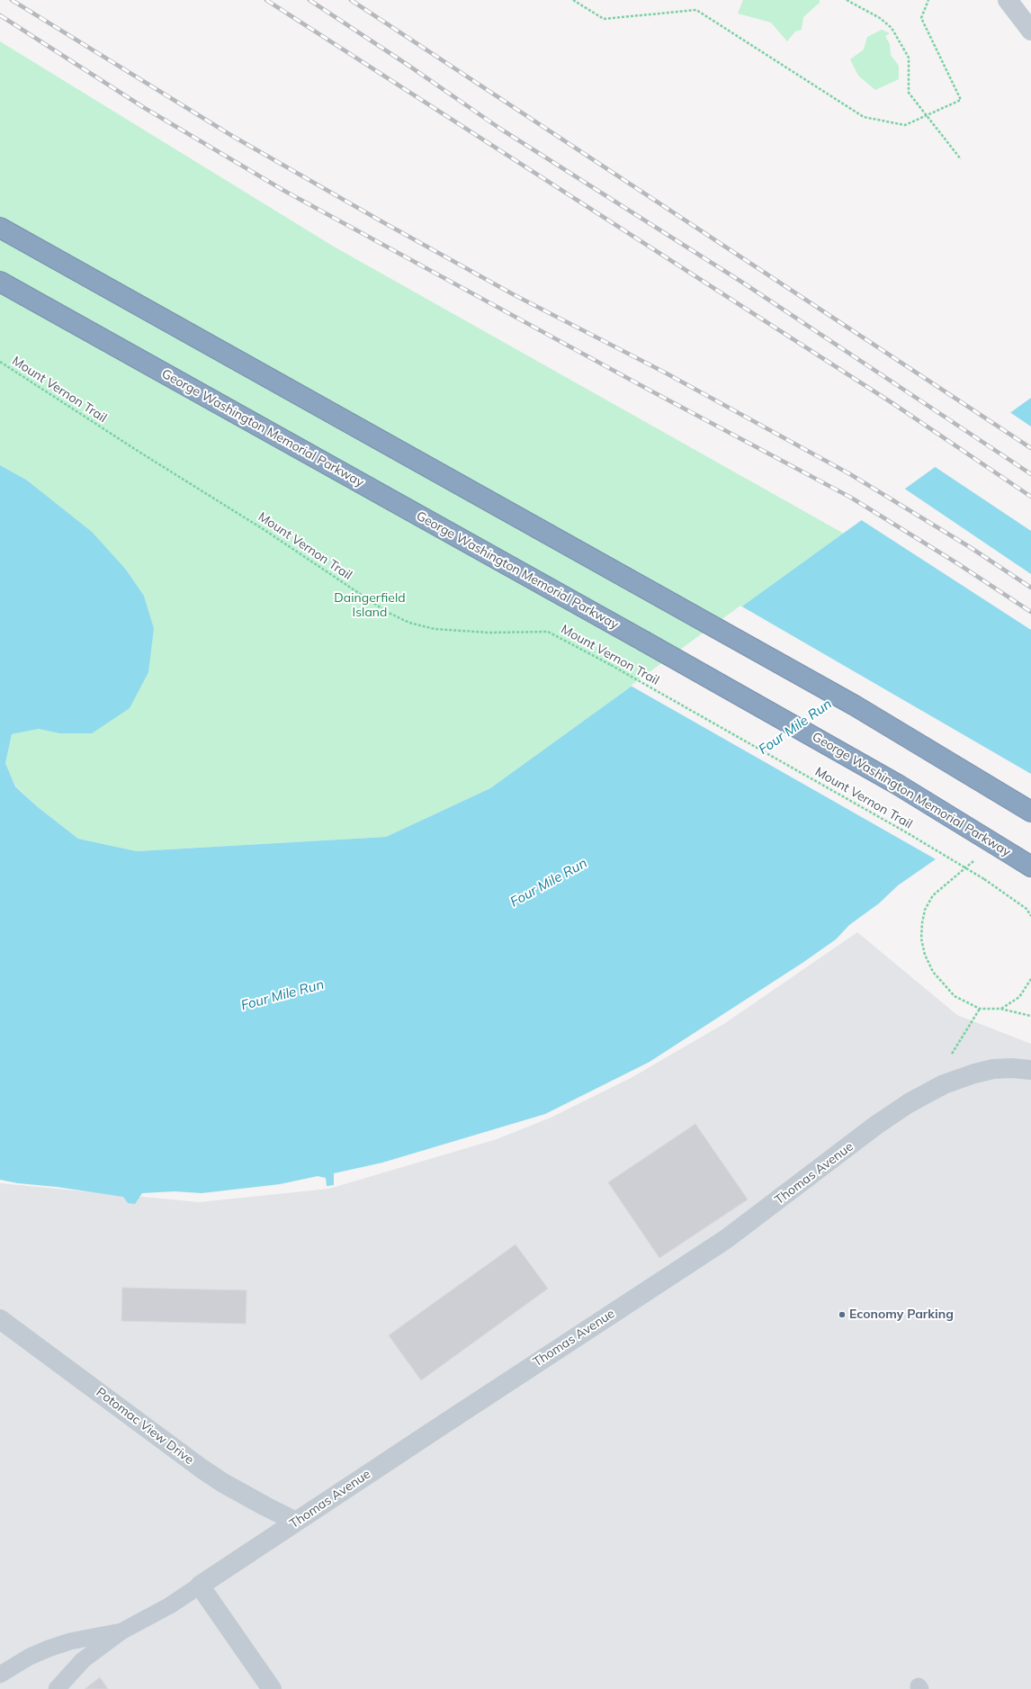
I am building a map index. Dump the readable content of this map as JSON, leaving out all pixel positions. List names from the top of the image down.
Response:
{
  "streets": {
    "highway": ["George Washington Memorial Parkway"],
    "street": ["Thomas Avenue", "Potomac View Drive"],
    "path": ["Mount Vernon Trail"]
  },
  "crossings": [
    ["Thomas Avenue", "Potomac View Drive"]
  ],
  "water": ["Four Mile Run"],
  "parks": ["Daingerfield Island"],
  "places": ["Economy Parking"]
}
